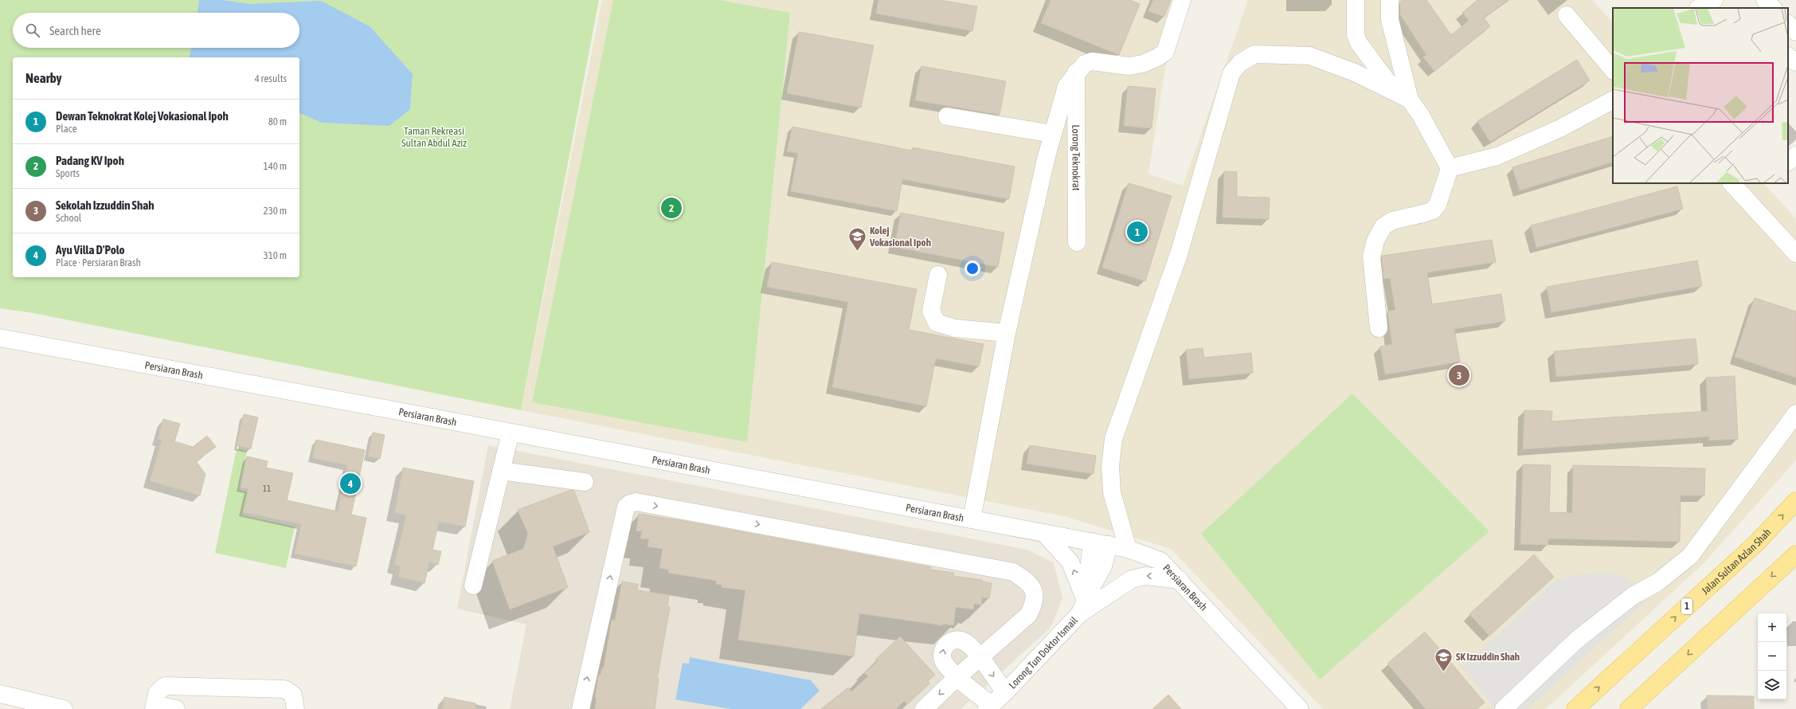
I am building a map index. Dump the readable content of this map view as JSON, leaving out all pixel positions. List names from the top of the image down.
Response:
{
  "streets": {
    "main road": ["Jalan Sultan Azlan Shah", "1"],
    "street": ["Lorong Teknokrat", "Persiaran Brash", "Lorong Tun Doktor Ismail"]
  },
  "crossings": [
    ["Persiaran Brash", "Lorong Tun Doktor Ismail"]
  ],
  "parks": ["Taman Rekreasi Sultan Abdul Aziz"],
  "places": {
    "school or university": ["Kolej Vokasional Ipoh", "SK Izzuddin Shah"]
  },
  "house_numbers": ["11"],
  "page": {
    "search": "Search here",
    "heading": ["Nearby", "4 results"],
    "list": [
      {
        "mark": "1",
        "name": "Dewan Teknokrat Kolej Vokasional Ipoh",
        "note": "Place",
        "value": "80 m"
      },
      {
        "mark": "2",
        "name": "Padang KV Ipoh",
        "note": "Sports",
        "value": "140 m"
      },
      {
        "mark": "3",
        "name": "Sekolah Izzuddin Shah",
        "note": "School",
        "value": "230 m"
      },
      {
        "mark": "4",
        "name": "Ayu Villa D'Polo",
        "note": "Place · Persiaran Brash",
        "value": "310 m"
      }
    ],
    "pins": [
      "2",
      "1",
      "3",
      "4"
    ],
    "map_buttons": ["+", "−"]
  }
}
